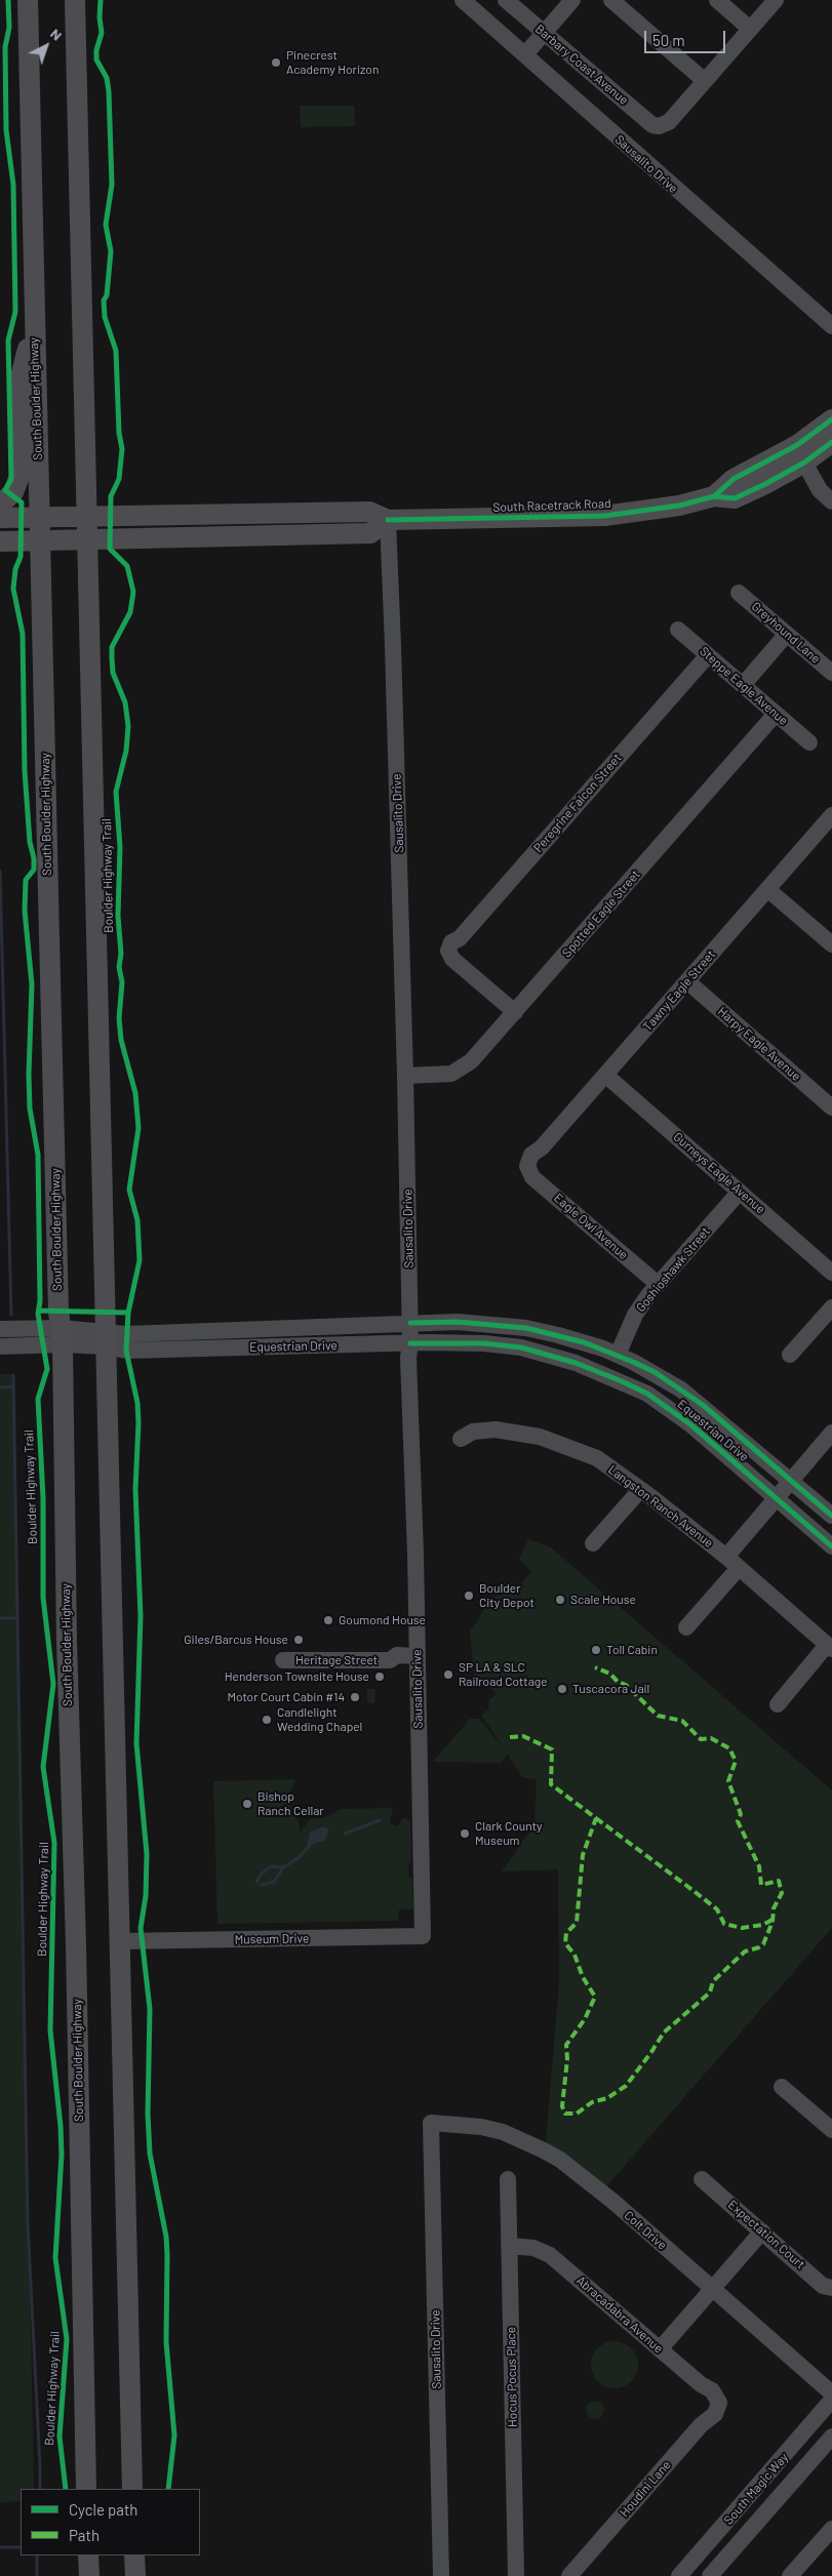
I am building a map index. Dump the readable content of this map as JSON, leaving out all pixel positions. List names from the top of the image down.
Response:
{
  "streets": {
    "main road": ["South Boulder Highway", "South Racetrack Road"],
    "street": [
      "Barbary Coast Avenue",
      "Sausalito Drive",
      "Greyhound Lane",
      "Steppe Eagle Avenue",
      "Peregrine Falcon Street",
      "Spotted Eagle Street",
      "Tawny Eagle Street",
      "Harpy Eagle Avenue",
      "Gurneys Eagle Avenue",
      "Eagle Owl Avenue",
      "Goshioshawk Street",
      "Equestrian Drive",
      "Langston Ranch Avenue",
      "Heritage Street",
      "Museum Drive",
      "Colt Drive",
      "Expectation Court",
      "Abracadabra Avenue",
      "Hocus Pocus Place",
      "Houdini Lane",
      "South Magic Way"
    ],
    "cycle path": ["Boulder Highway Trail"]
  },
  "crossings": [
    ["Sausalito Drive", "South Racetrack Road"],
    ["Sausalito Drive", "Spotted Eagle Street"],
    ["Sausalito Drive", "Equestrian Drive"],
    ["Sausalito Drive", "Heritage Street"],
    ["Sausalito Drive", "Museum Drive"],
    ["Sausalito Drive", "Colt Drive"],
    ["South Boulder Highway", "South Racetrack Road"],
    ["South Boulder Highway", "Equestrian Drive"],
    ["Steppe Eagle Avenue", "Peregrine Falcon Street"],
    ["Steppe Eagle Avenue", "Spotted Eagle Street"],
    ["Peregrine Falcon Street", "Spotted Eagle Street"],
    ["Tawny Eagle Street", "Harpy Eagle Avenue"],
    ["Tawny Eagle Street", "Gurneys Eagle Avenue"],
    ["Tawny Eagle Street", "Eagle Owl Avenue"],
    ["Gurneys Eagle Avenue", "Goshioshawk Street"],
    ["Eagle Owl Avenue", "Goshioshawk Street"],
    ["Goshioshawk Street", "Equestrian Drive"],
    ["Abracadabra Avenue", "Hocus Pocus Place"],
    ["Abracadabra Avenue", "Houdini Lane"]
  ],
  "places": [
    "Pinecrest Academy Horizon",
    "Boulder City Depot",
    "Scale House",
    "Goumond House",
    "Giles/Barcus House",
    "Toll Cabin",
    "SP LA & SLC Railroad Cottage",
    "Henderson Townsite House",
    "Tuscacora Jail",
    "Motor Court Cabin #14",
    "Candlelight Wedding Chapel",
    "Bishop Ranch Cellar",
    "Clark County Museum"
  ],
  "legend": ["Cycle path", "Path"],
  "scale_bar": "50 m",
  "north": "top right"
}
